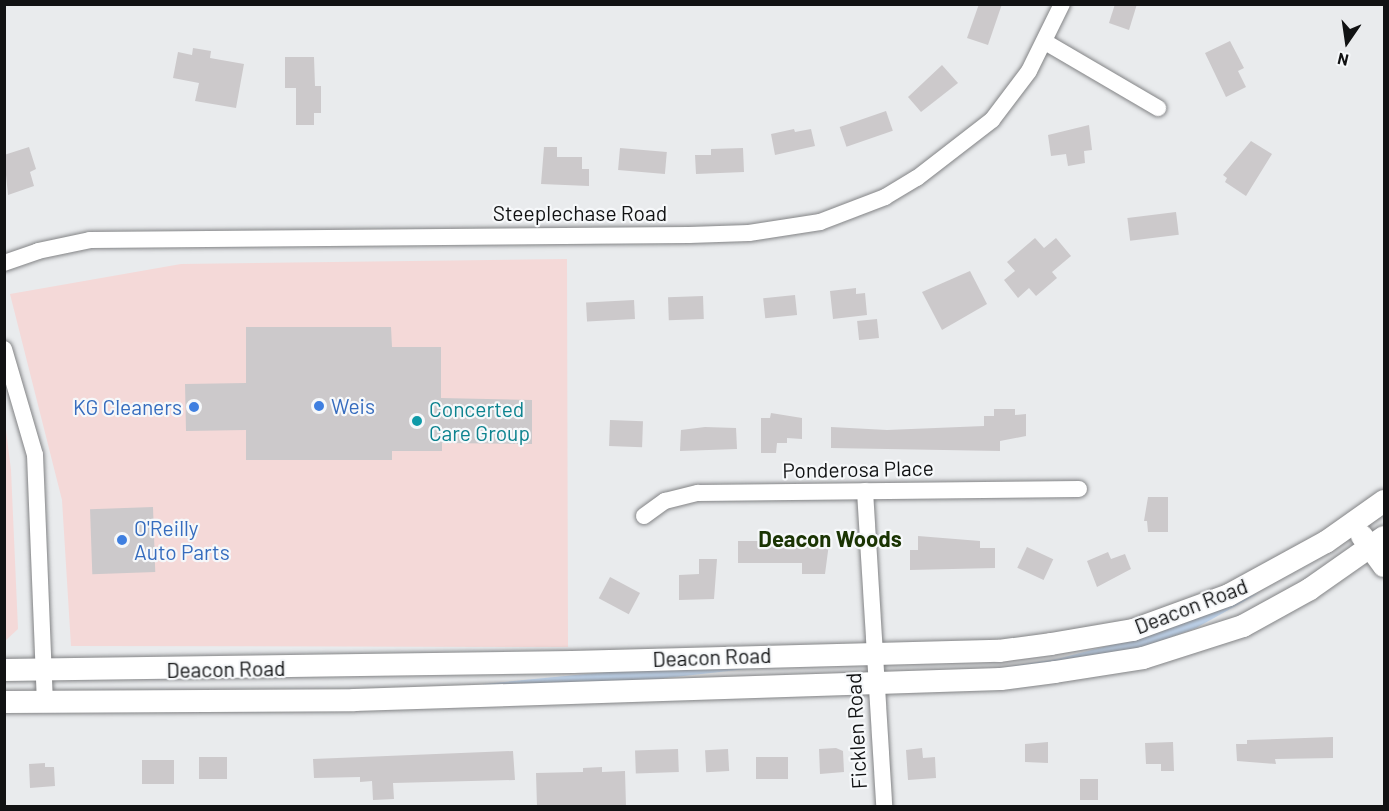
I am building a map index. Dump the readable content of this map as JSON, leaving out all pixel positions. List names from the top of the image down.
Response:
{
  "streets": {
    "main road": ["Deacon Road"],
    "street": ["Steeplechase Road", "Ponderosa Place", "Ficklen Road"]
  },
  "crossings": [
    ["Ponderosa Place", "Ficklen Road"],
    ["Deacon Road", "Ficklen Road"]
  ],
  "districts": ["Deacon Woods"],
  "places": [
    "Weis",
    "KG Cleaners",
    "Concerted Care Group",
    "O'Reilly Auto Parts"
  ],
  "north": "bottom"
}
